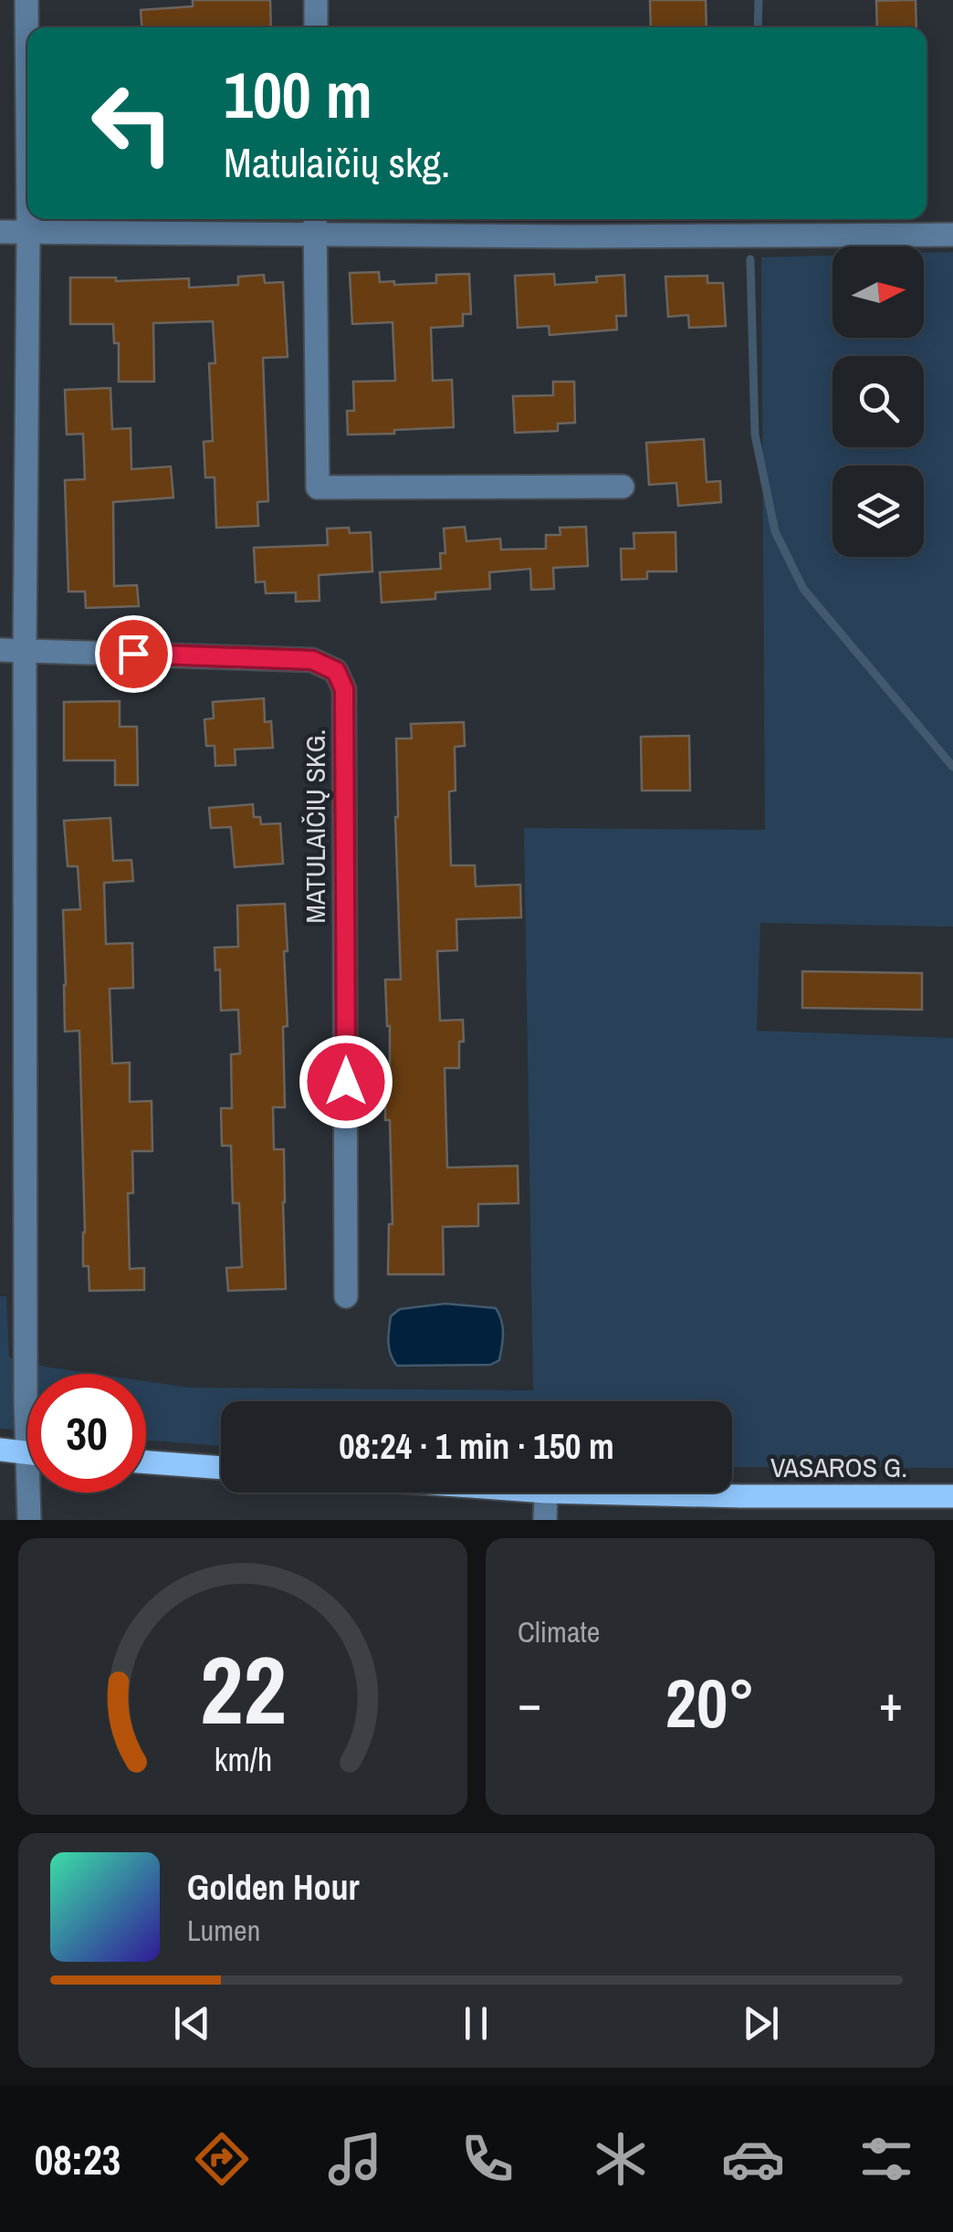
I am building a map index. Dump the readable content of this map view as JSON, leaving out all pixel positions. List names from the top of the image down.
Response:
{
  "streets": {
    "main road": ["VASAROS G."],
    "street": ["MATULAIČIŲ SKG."]
  },
  "north": "right",
  "page": {
    "turn": ["100 m", "Matulaičių skg."],
    "limit": "30",
    "trip": "08:24 · 1 min · 150 m",
    "tile": "Climate",
    "heat": ["−", "20°", "+"],
    "song": ["Golden Hour", "Lumen"],
    "tabs": "08:23",
    "gauge": ["22", "km/h"]
  }
}
